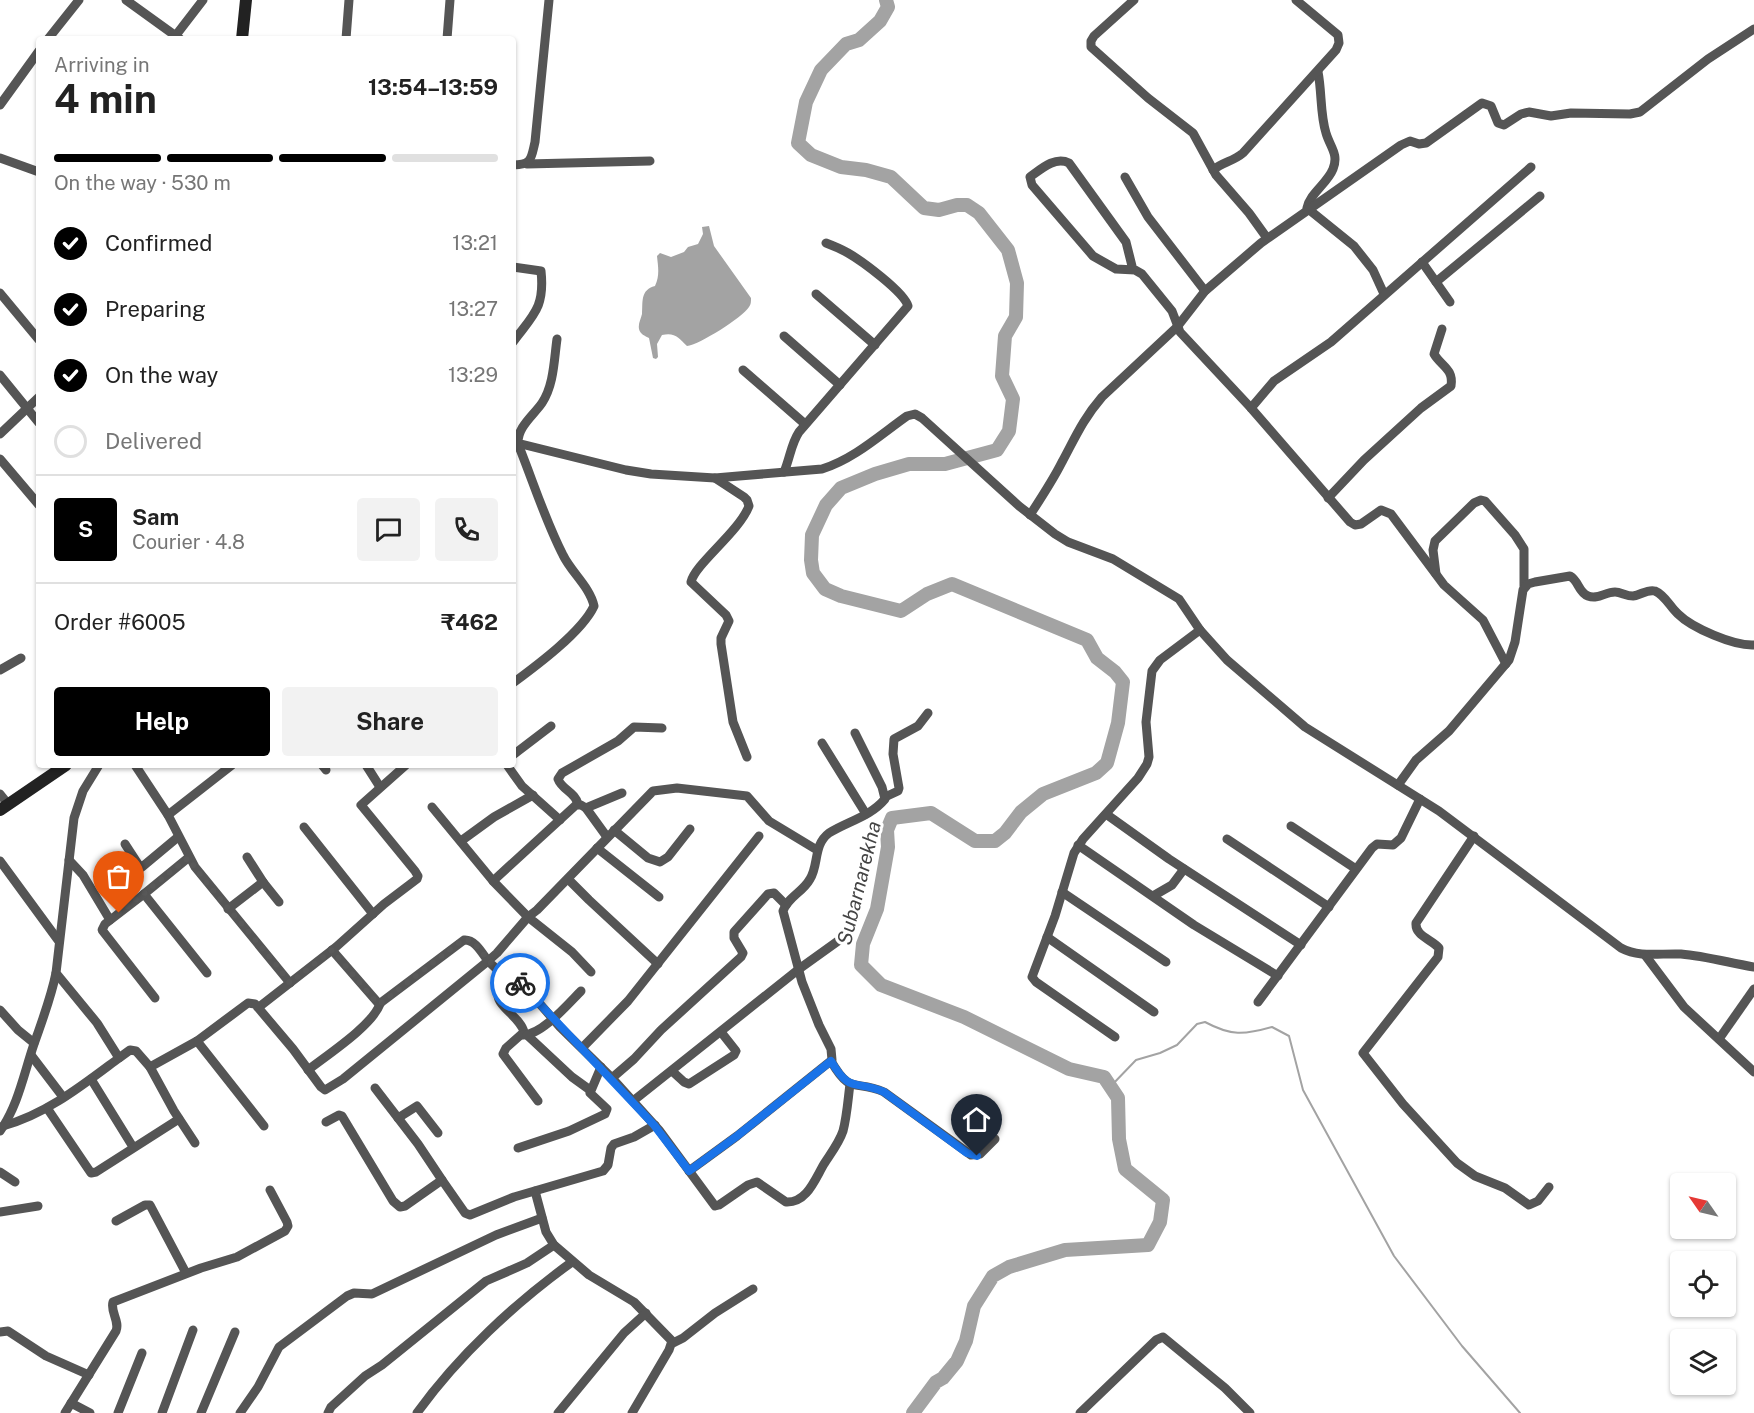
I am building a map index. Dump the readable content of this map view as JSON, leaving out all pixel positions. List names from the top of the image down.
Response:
{
  "water": ["Subarnarekha"],
  "north": "top left",
  "page": {
    "heading": ["4 min", "Arriving in", "13:54–13:59"],
    "panel": [
      "Sam",
      "Courier · 4.8",
      "Order #6005",
      "₹462"
    ],
    "bar": "On the way · 530 m",
    "list": [
      ["Confirmed", "13:21"],
      ["Preparing", "13:27"],
      ["On the way", "13:29"],
      "Delivered"
    ],
    "round": "S",
    "buttons": ["Help", "Share"]
  }
}
